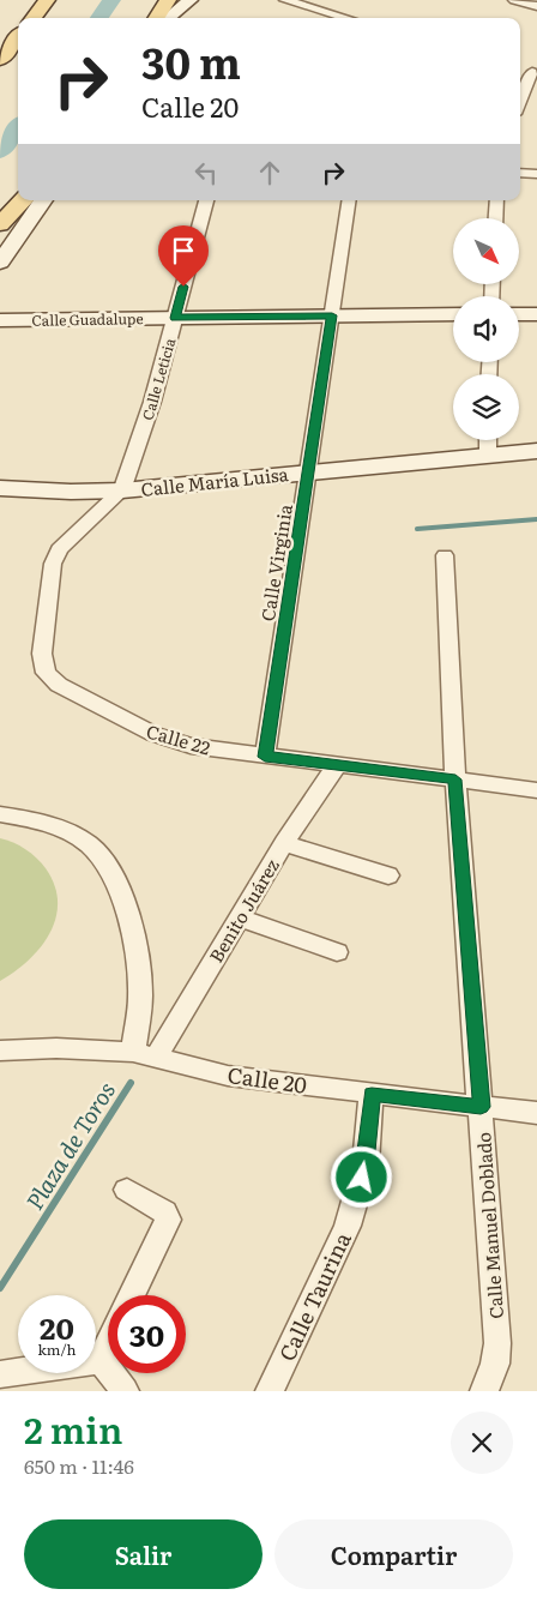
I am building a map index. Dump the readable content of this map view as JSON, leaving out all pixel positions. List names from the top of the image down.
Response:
{
  "streets": {
    "street": [
      "Calle Guadalupe",
      "Calle Leticia",
      "Calle María Luisa",
      "Calle Virginia",
      "Calle 22",
      "Benito Juárez",
      "Calle 20",
      "Calle Manuel Doblado",
      "Calle Taurina"
    ]
  },
  "crossings": [
    ["Calle Guadalupe", "Calle Leticia"],
    ["Calle Guadalupe", "Calle Virginia"],
    ["Calle Leticia", "Calle María Luisa"],
    ["Calle Leticia", "Calle 22"],
    ["Calle María Luisa", "Calle Virginia"],
    ["Calle María Luisa", "Calle 22"],
    ["Calle Virginia", "Calle 22"],
    ["Calle 22", "Benito Juárez"],
    ["Calle 22", "Calle Manuel Doblado"],
    ["Benito Juárez", "Calle 20"],
    ["Calle 20", "Calle Manuel Doblado"],
    ["Calle 20", "Calle Taurina"]
  ],
  "water": ["Plaza de Toros"],
  "north": "bottom right",
  "page": {
    "turn": ["30 m", "Calle 20"],
    "speed": "20 km/h",
    "limit": "30",
    "heading": ["2 min", "650 m · 11:46"],
    "buttons": ["Salir", "Compartir"]
  }
}
